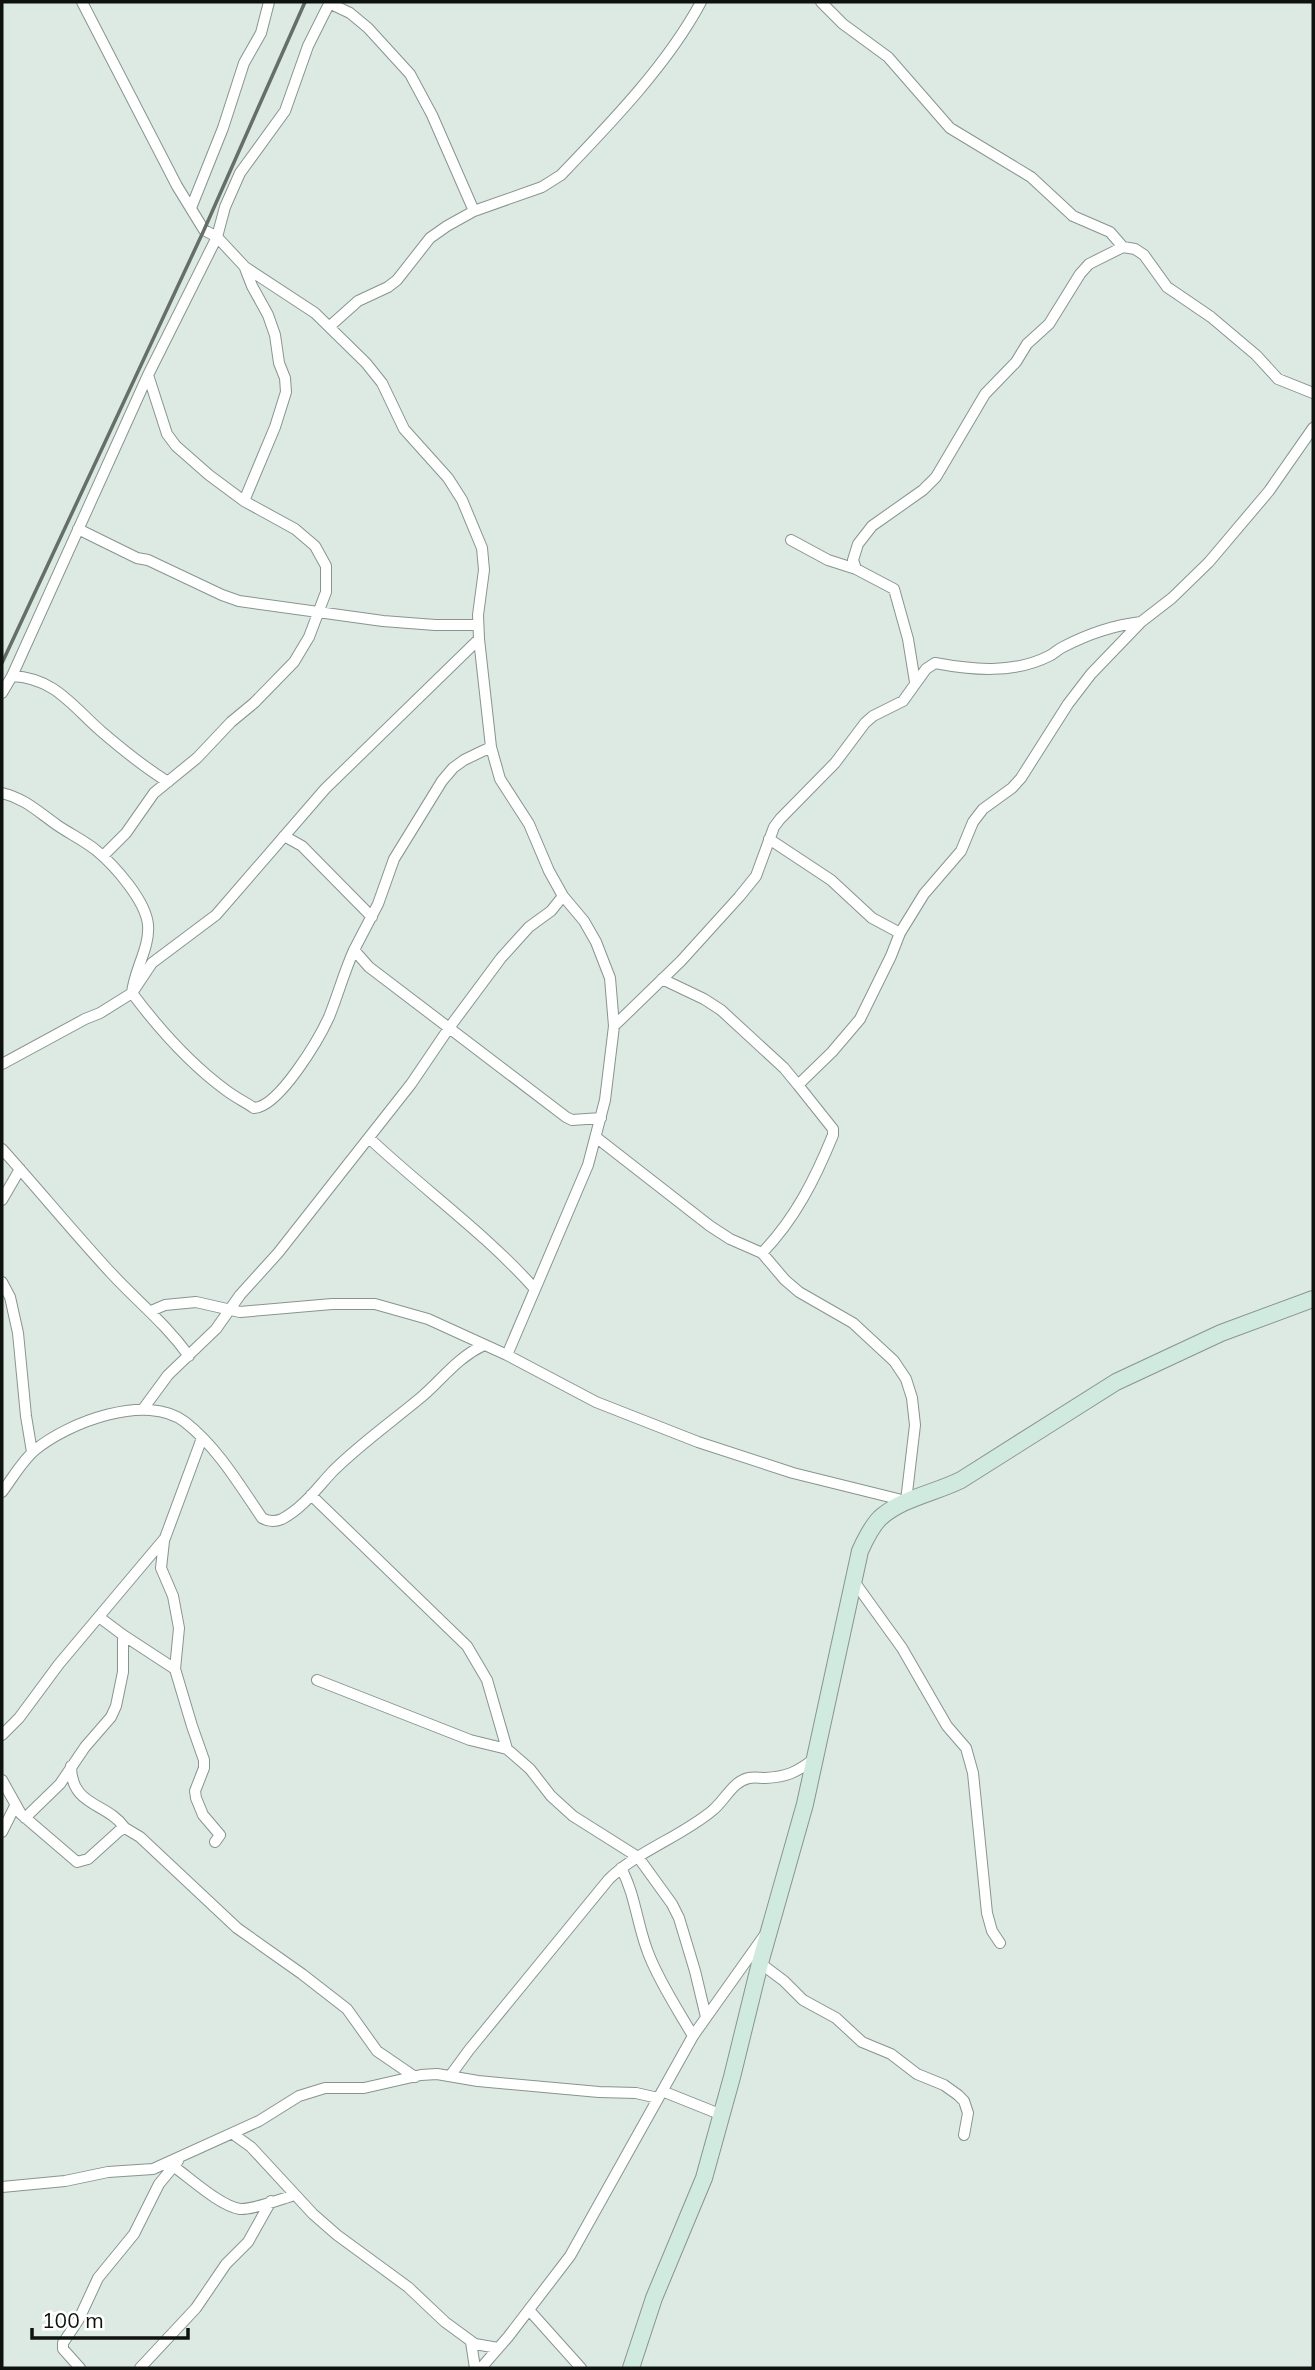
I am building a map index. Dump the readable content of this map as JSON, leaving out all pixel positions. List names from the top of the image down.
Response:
{
  "scale_bar": "100 m"
}
